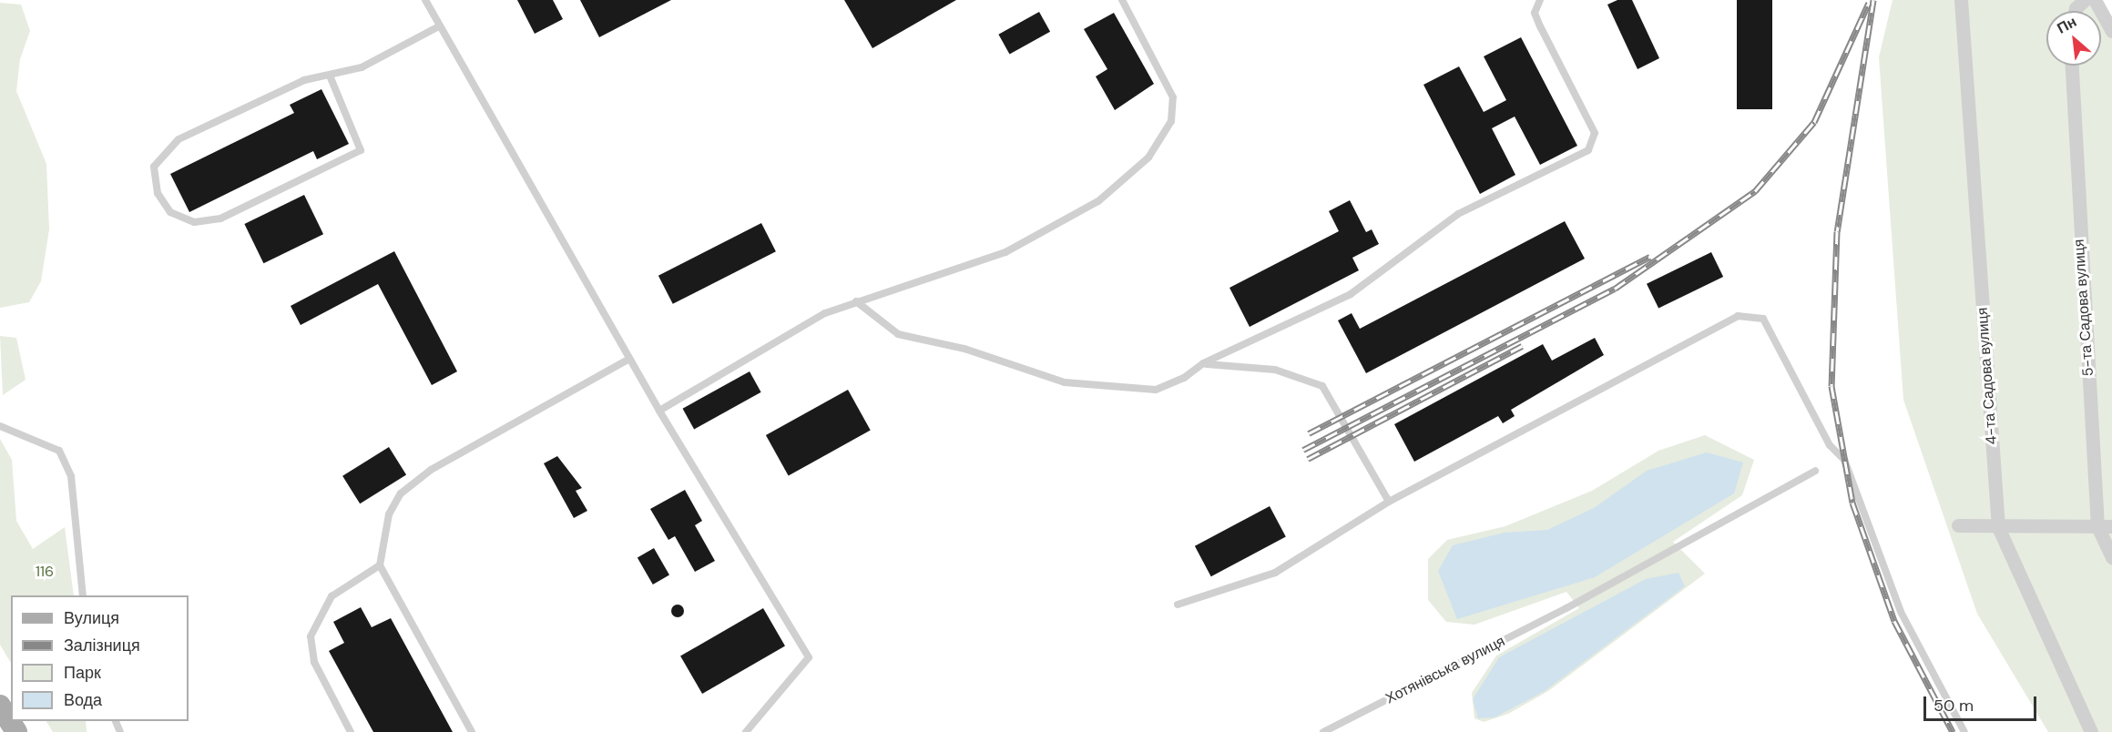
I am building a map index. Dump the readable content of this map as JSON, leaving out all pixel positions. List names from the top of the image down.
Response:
{
  "streets": {
    "street": ["5-та Садова вулиця", "4-та Садова вулиця"],
    "lane": ["Хотянівська вулиця"]
  },
  "parks": ["116"],
  "legend": [
    "Вулиця",
    "Залізниця",
    "Парк",
    "Вода"
  ],
  "scale_bar": "50 m",
  "north": "top left"
}
